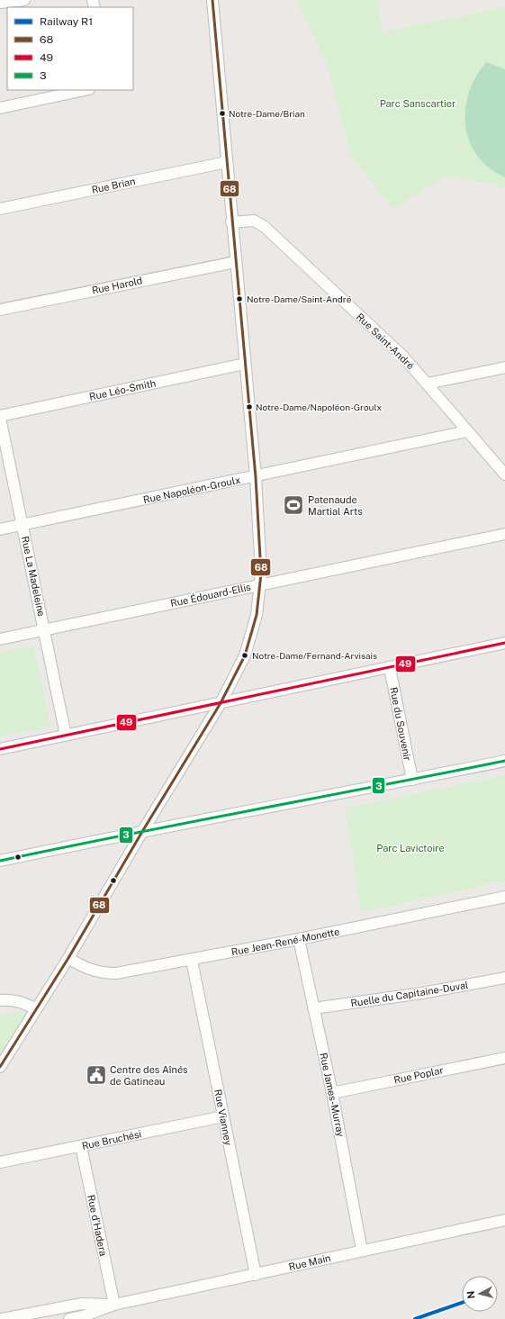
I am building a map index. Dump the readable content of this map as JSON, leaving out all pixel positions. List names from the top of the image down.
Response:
{
  "streets": {
    "street": [
      "Rue Brian",
      "Rue Harold",
      "Rue Saint-André",
      "Rue Léo-Smith",
      "Rue Napoléon-Groulx",
      "Rue La Madeleine",
      "Rue Édouard-Ellis",
      "Rue du Souvenir",
      "Rue Jean-René-Monette",
      "Ruelle du Capitaine-Duval",
      "Rue Poplar",
      "Rue James-Murray",
      "Rue Vianney",
      "Rue Bruchési",
      "Rue d'Hadera",
      "Rue Main"
    ]
  },
  "crossings": [
    ["Rue Saint-André", "Rue Napoléon-Groulx"],
    ["Rue Léo-Smith", "Rue La Madeleine"],
    ["Rue Napoléon-Groulx", "Rue La Madeleine"],
    ["Rue La Madeleine", "Rue Édouard-Ellis"],
    ["Rue Jean-René-Monette", "Rue James-Murray"],
    ["Rue Jean-René-Monette", "Rue Vianney"],
    ["Ruelle du Capitaine-Duval", "Rue James-Murray"],
    ["Rue Poplar", "Rue James-Murray"],
    ["Rue James-Murray", "Rue Main"],
    ["Rue Vianney", "Rue Bruchési"],
    ["Rue Vianney", "Rue Main"],
    ["Rue Bruchési", "Rue d'Hadera"],
    ["Rue d'Hadera", "Rue Main"]
  ],
  "parks": ["Parc Sanscartier", "Parc Lavictoire"],
  "places": {
    "other": [
      "Notre-Dame/Brian",
      "Notre-Dame/Saint-André",
      "Notre-Dame/Napoléon-Groulx",
      "Notre-Dame/Fernand-Arvisais"
    ],
    "sports": ["Patenaude Martial Arts"],
    "public building": ["Centre des Aînés de Gatineau"]
  },
  "lines": [
    "transit line 68",
    "transit line 49",
    "transit line 3",
    "rail line R1"
  ],
  "legend": [
    "Railway R1",
    "68",
    "49",
    "3"
  ],
  "north": "left"
}
